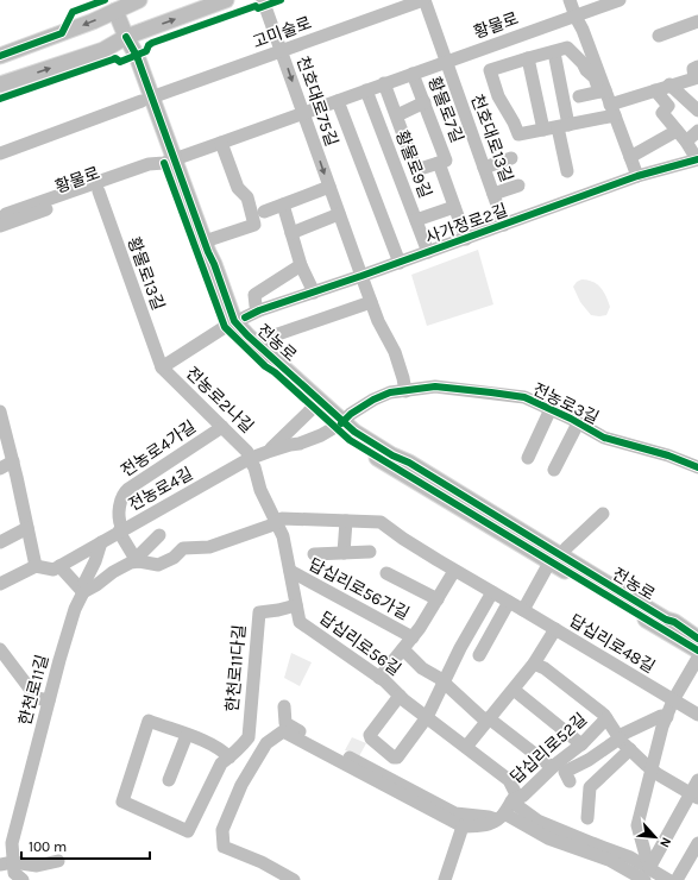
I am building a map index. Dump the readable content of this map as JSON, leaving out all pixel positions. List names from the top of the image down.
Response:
{
  "streets": {
    "main road": ["전농로"],
    "street": [
      "황물로",
      "고미술로",
      "천호대로75길",
      "황물로7길",
      "천호대로13길",
      "황물로9길",
      "사가정로2길",
      "황물로13길",
      "전농로2나길",
      "전농로3길",
      "전농로4가길",
      "전농로4길",
      "답십리로56가길",
      "답십리로56길",
      "답십리로48길",
      "한천로11다길",
      "한천로11길",
      "답십리로52길"
    ]
  },
  "crossings": [
    ["황물로", "천호대로75길"],
    ["황물로", "황물로7길"],
    ["황물로", "천호대로13길"],
    ["황물로", "황물로9길"],
    ["황물로", "황물로13길"],
    ["황물로", "전농로"],
    ["고미술로", "천호대로75길"],
    ["고미술로", "천호대로13길"],
    ["고미술로", "전농로"],
    ["천호대로75길", "사가정로2길"],
    ["천호대로75길", "전농로3길"],
    ["황물로7길", "사가정로2길"],
    ["천호대로13길", "사가정로2길"],
    ["황물로9길", "사가정로2길"],
    ["사가정로2길", "황물로13길"],
    ["사가정로2길", "전농로"],
    ["사가정로2길", "전농로2나길"],
    ["황물로13길", "전농로2나길"],
    ["전농로", "전농로3길"],
    ["전농로", "전농로4길"],
    ["전농로2나길", "전농로4가길"],
    ["전농로2나길", "전농로4길"],
    ["전농로2나길", "답십리로56길"],
    ["전농로3길", "전농로4길"],
    ["전농로4가길", "전농로4길"],
    ["전농로4길", "답십리로56길"],
    ["전농로4길", "한천로11길"],
    ["답십리로56가길", "답십리로56길"],
    ["답십리로56길", "답십리로48길"],
    ["답십리로56길", "한천로11다길"],
    ["답십리로56길", "답십리로52길"]
  ],
  "scale_bar": "100 m",
  "north": "bottom right"
}
